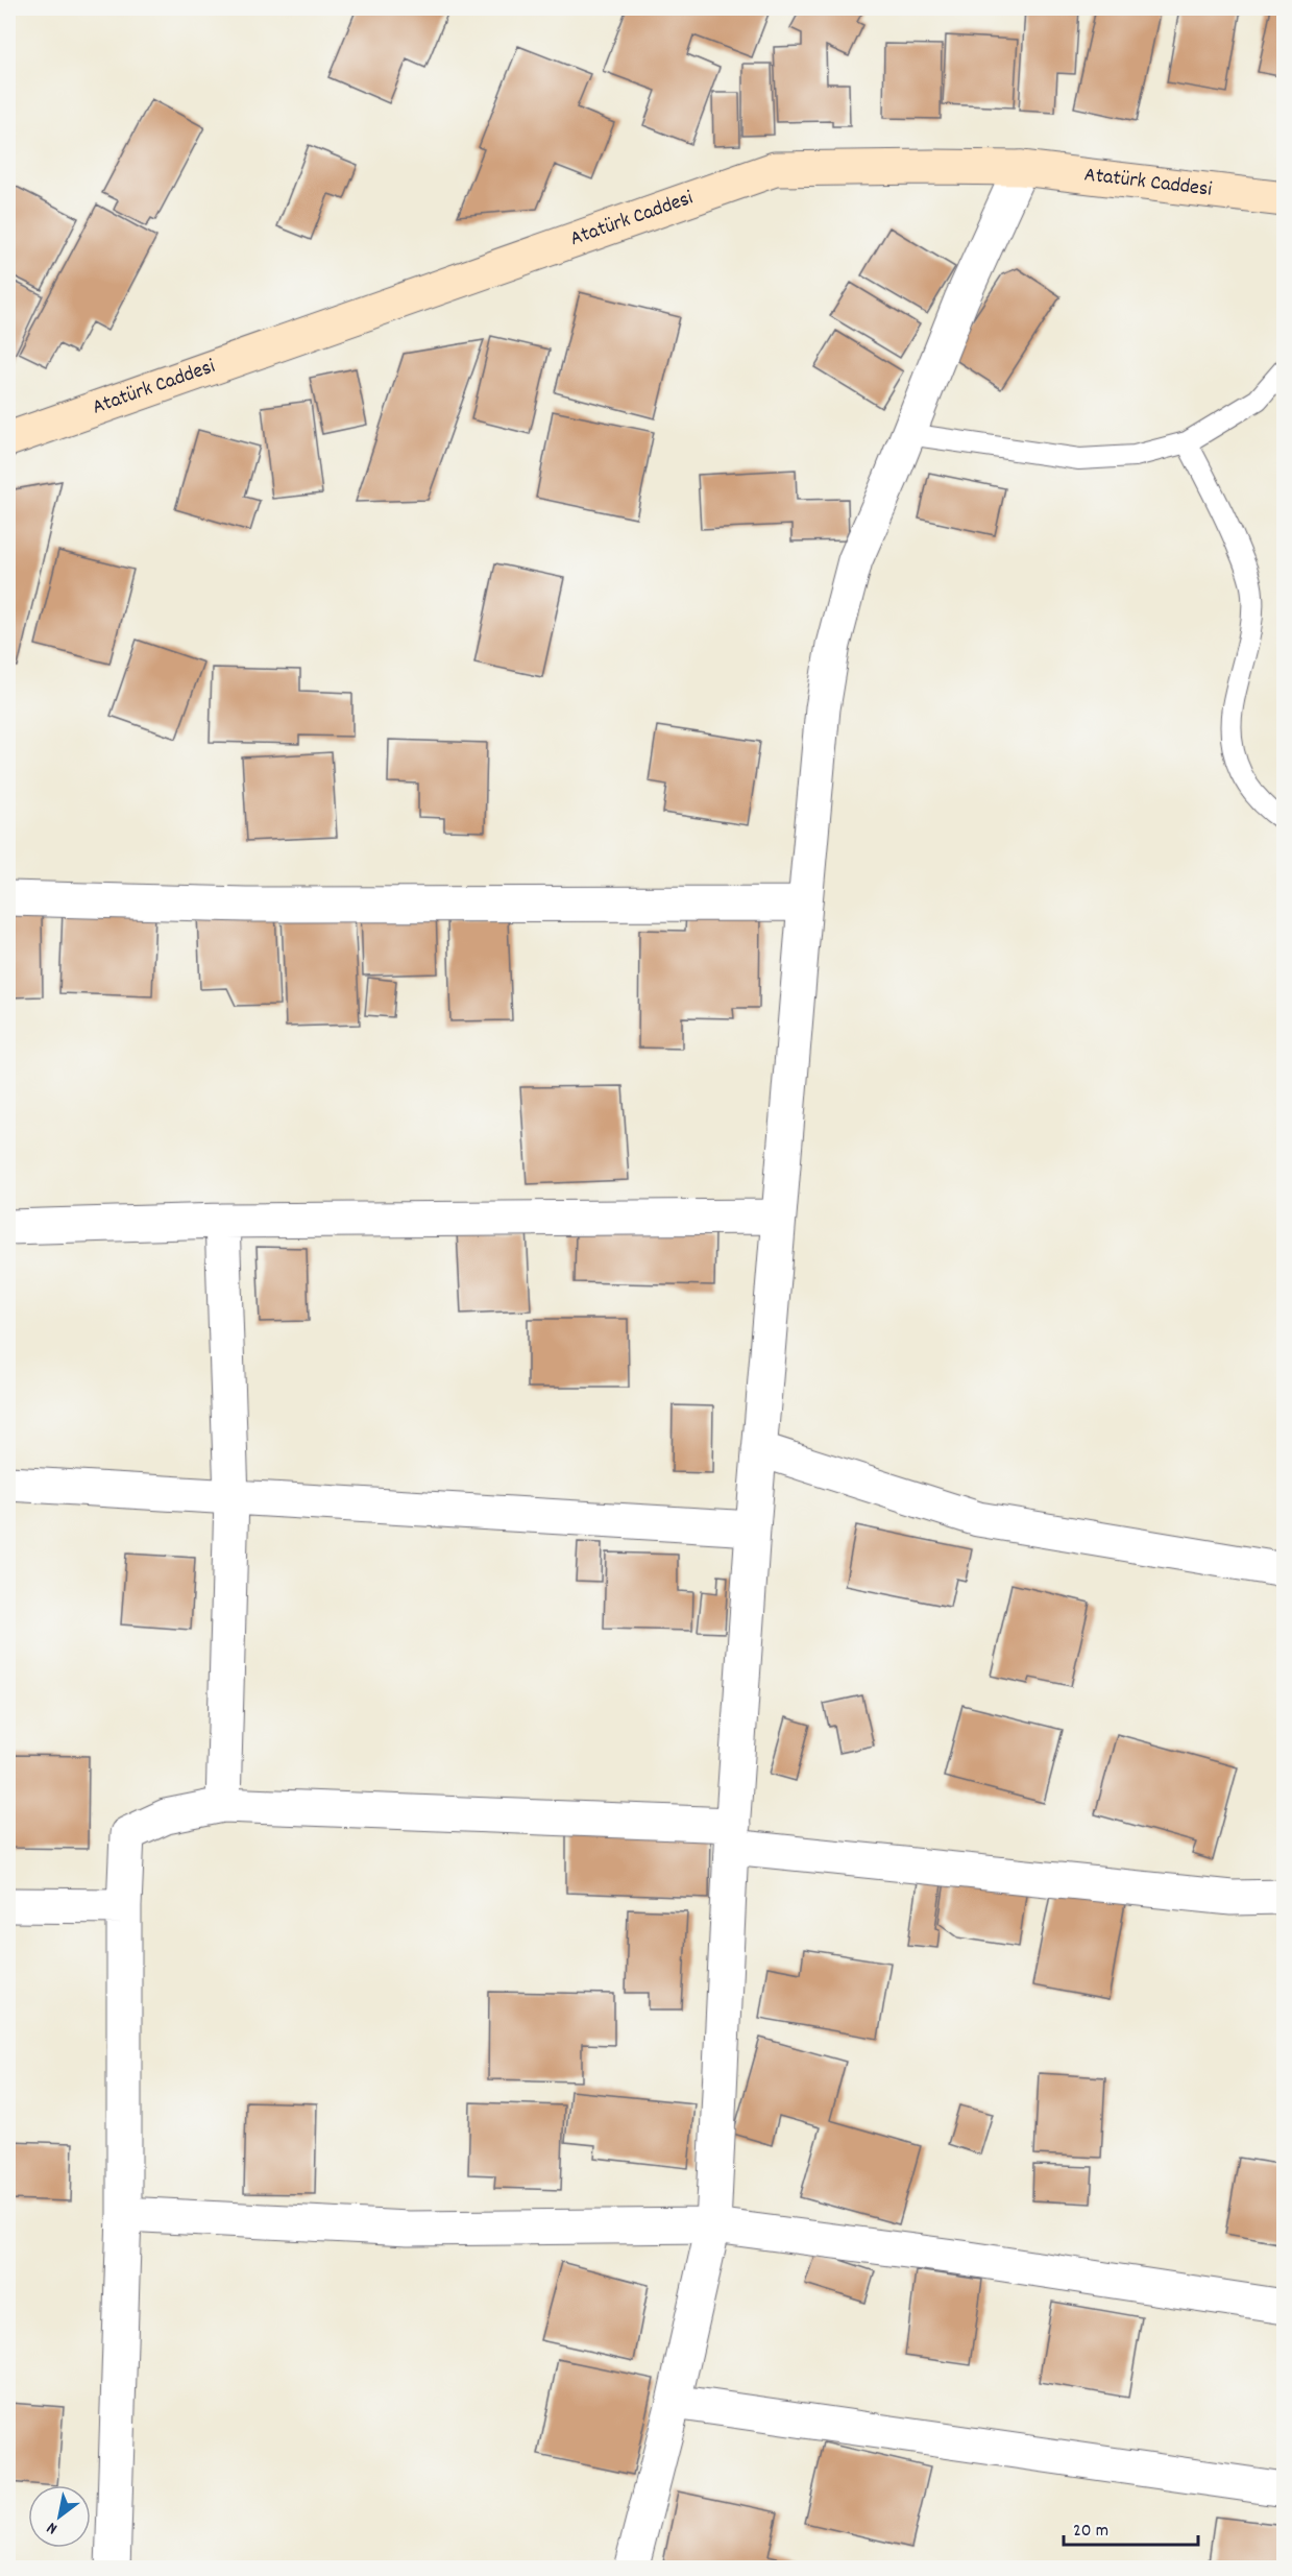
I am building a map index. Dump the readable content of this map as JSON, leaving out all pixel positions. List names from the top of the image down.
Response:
{
  "streets": {
    "main road": ["Atatürk Caddesi"]
  },
  "scale_bar": "20 m",
  "north": "bottom left"
}
